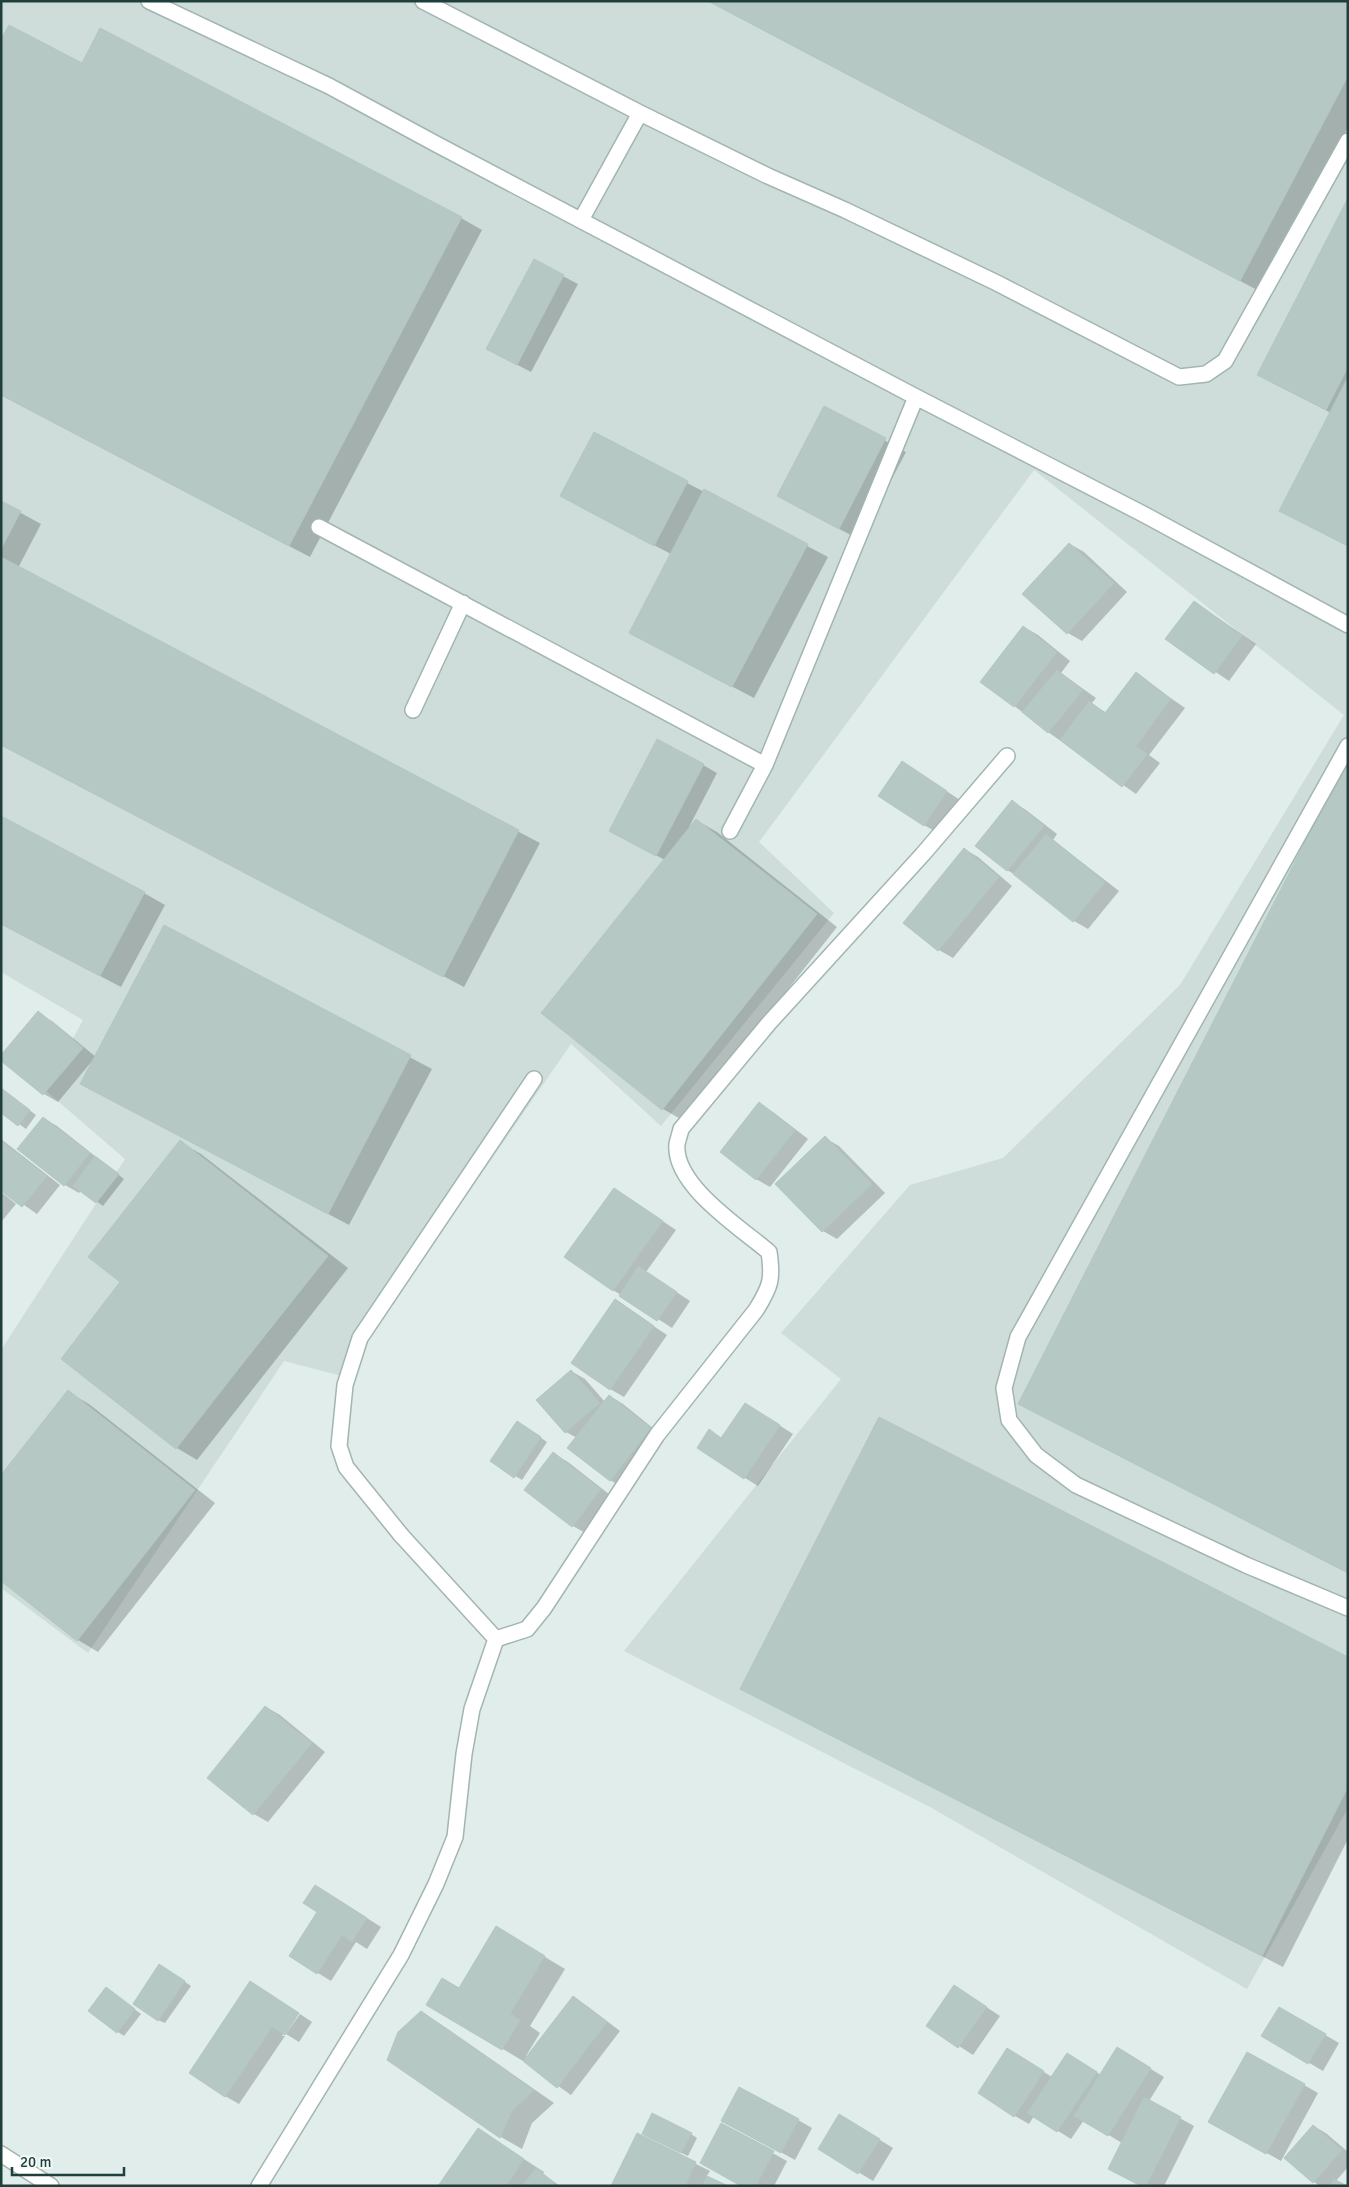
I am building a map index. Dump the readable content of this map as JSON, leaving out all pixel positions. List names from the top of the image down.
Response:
{
  "scale_bar": "20 m"
}
